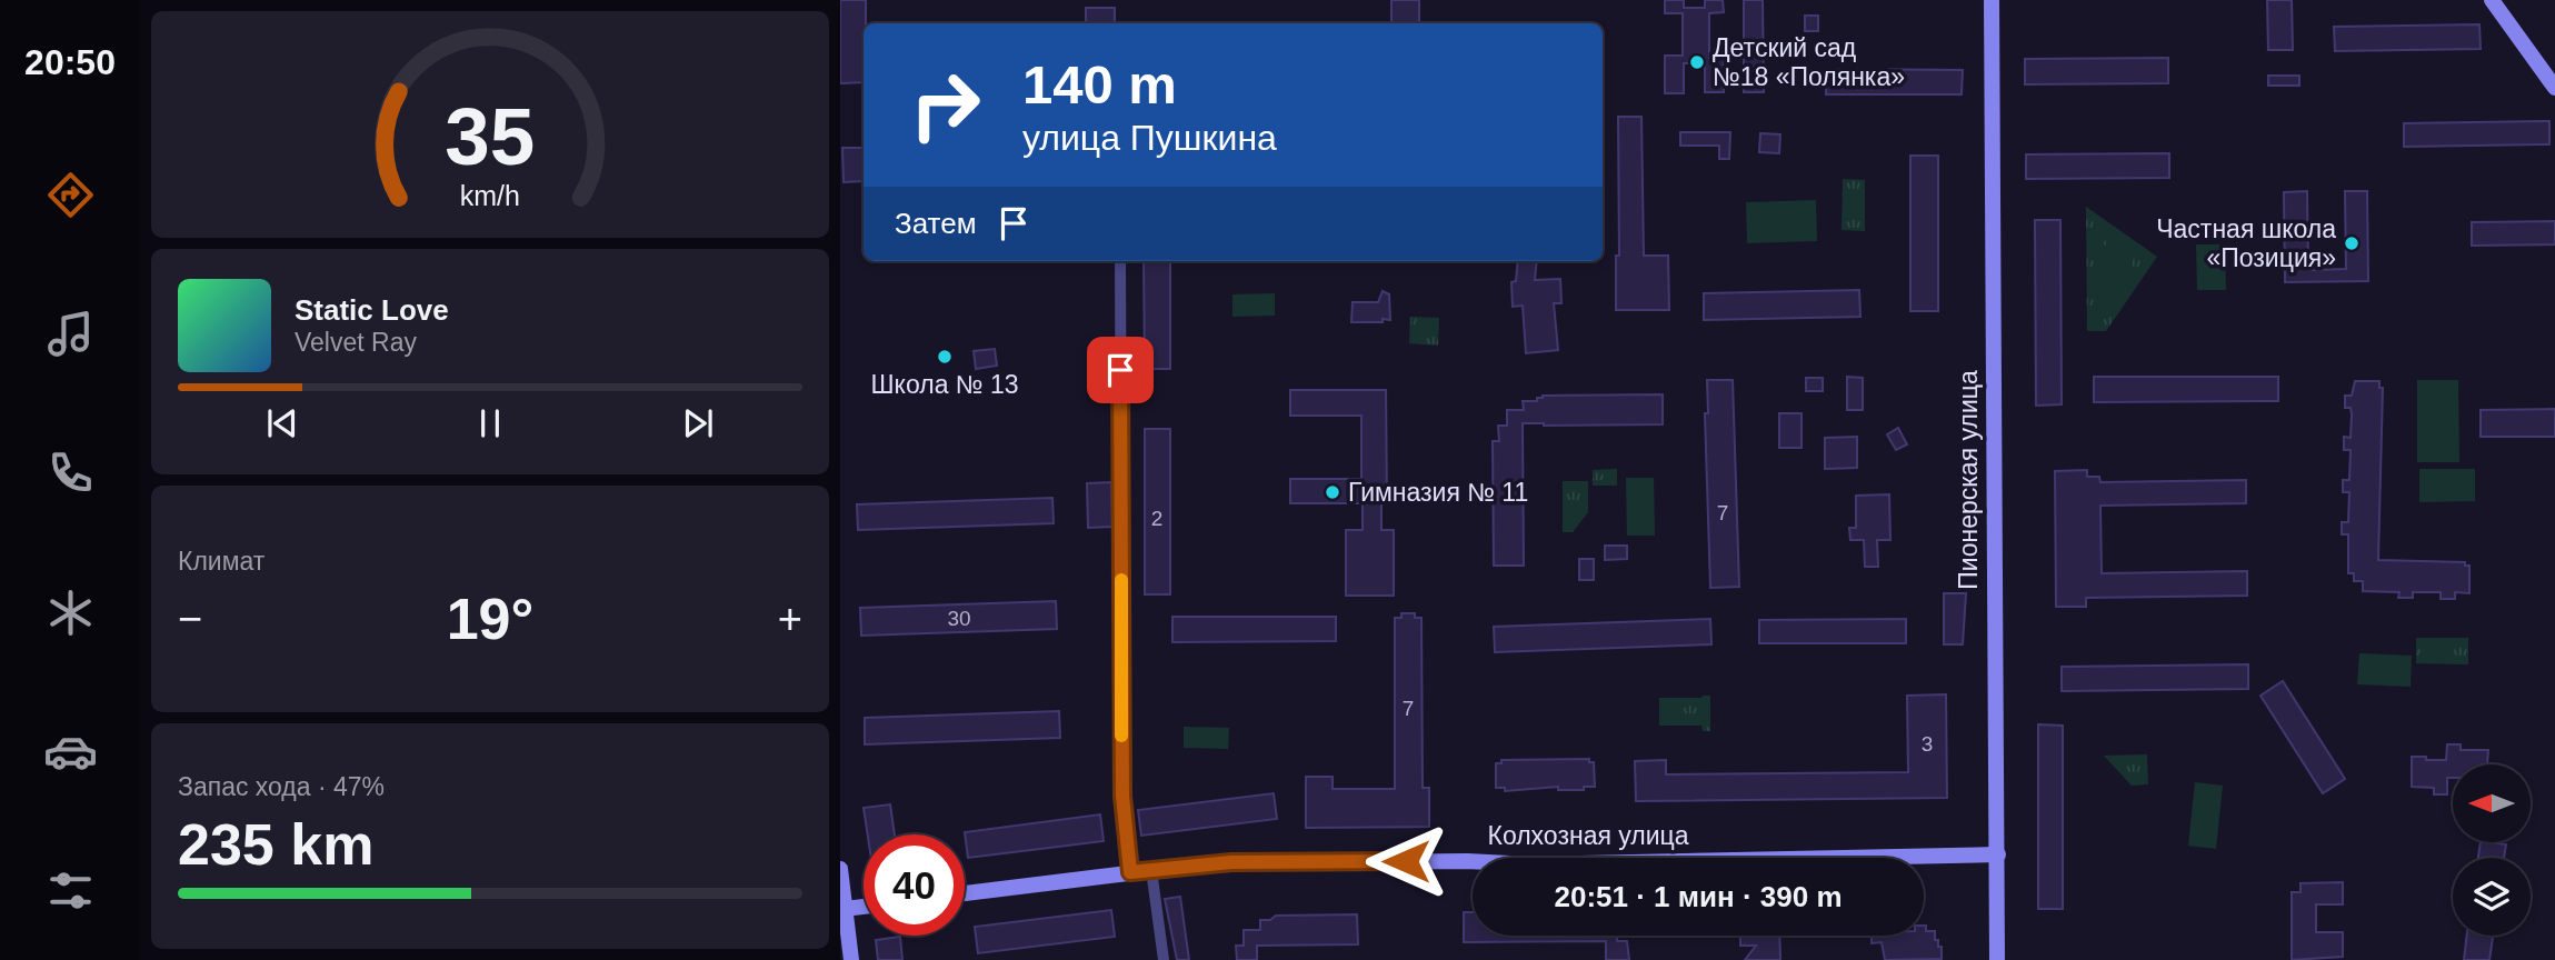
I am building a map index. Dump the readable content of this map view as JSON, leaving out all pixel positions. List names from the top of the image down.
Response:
{
  "streets": {
    "street": ["Пионерская улица", "Колхозная улица"]
  },
  "crossings": [
    ["Пионерская улица", "Колхозная улица"]
  ],
  "places": [
    "Детский сад №18 «Полянка»",
    "Частная школа «Позиция»",
    "Школа № 13",
    "Гимназия № 11"
  ],
  "house_numbers": [
    "7",
    "2",
    "30",
    "7",
    "3"
  ],
  "north": "left",
  "page": {
    "tabs": "20:50",
    "turn": ["140 m", "улица Пушкина"],
    "then": "Затем",
    "song": ["Static Love", "Velvet Ray"],
    "tile": [
      "Климат",
      ["Запас хода · 47%", "235 km"]
    ],
    "heat": ["−", "19°", "+"],
    "limit": "40",
    "trip": "20:51 · 1 мин · 390 m",
    "gauge": ["35", "km/h"]
  }
}
